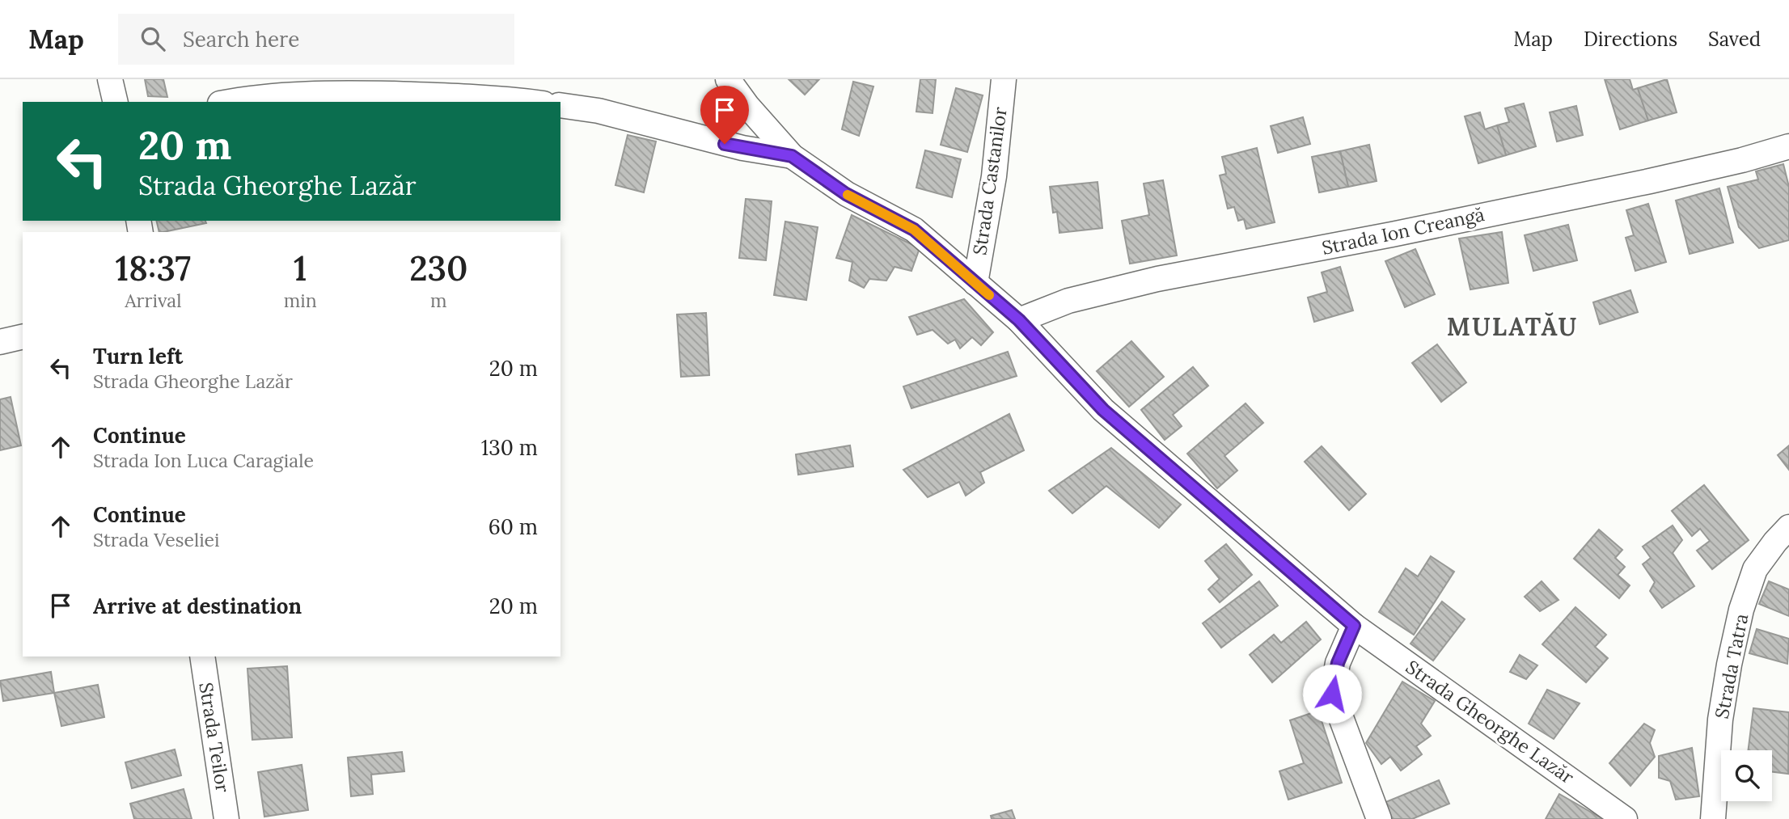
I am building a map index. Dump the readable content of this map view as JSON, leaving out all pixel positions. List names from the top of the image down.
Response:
{
  "streets": {
    "street": [
      "Strada Castanilor",
      "Strada Ion Creangă",
      "Strada Tatra",
      "Strada Gheorghe Lazăr",
      "Strada Teilor"
    ]
  },
  "crossings": [
    ["Strada Castanilor", "Strada Gheorghe Lazăr"],
    ["Strada Ion Creangă", "Strada Gheorghe Lazăr"]
  ],
  "districts": ["MULATĂU"],
  "page": {
    "header": "Map",
    "search": "Search here",
    "nav": ["Map", "Directions", "Saved"],
    "turn": ["20 m", "Strada Gheorghe Lazăr"],
    "eta": [
      "18:37",
      "Arrival",
      "1",
      "min",
      "230",
      "m"
    ],
    "list": [
      {
        "name": "Turn left",
        "note": "Strada Gheorghe Lazăr",
        "value": "20 m"
      },
      {
        "name": "Continue",
        "note": "Strada Ion Luca Caragiale",
        "value": "130 m"
      },
      {
        "name": "Continue",
        "note": "Strada Veseliei",
        "value": "60 m"
      },
      {
        "name": "Arrive at destination",
        "value": "20 m"
      }
    ]
  }
}
